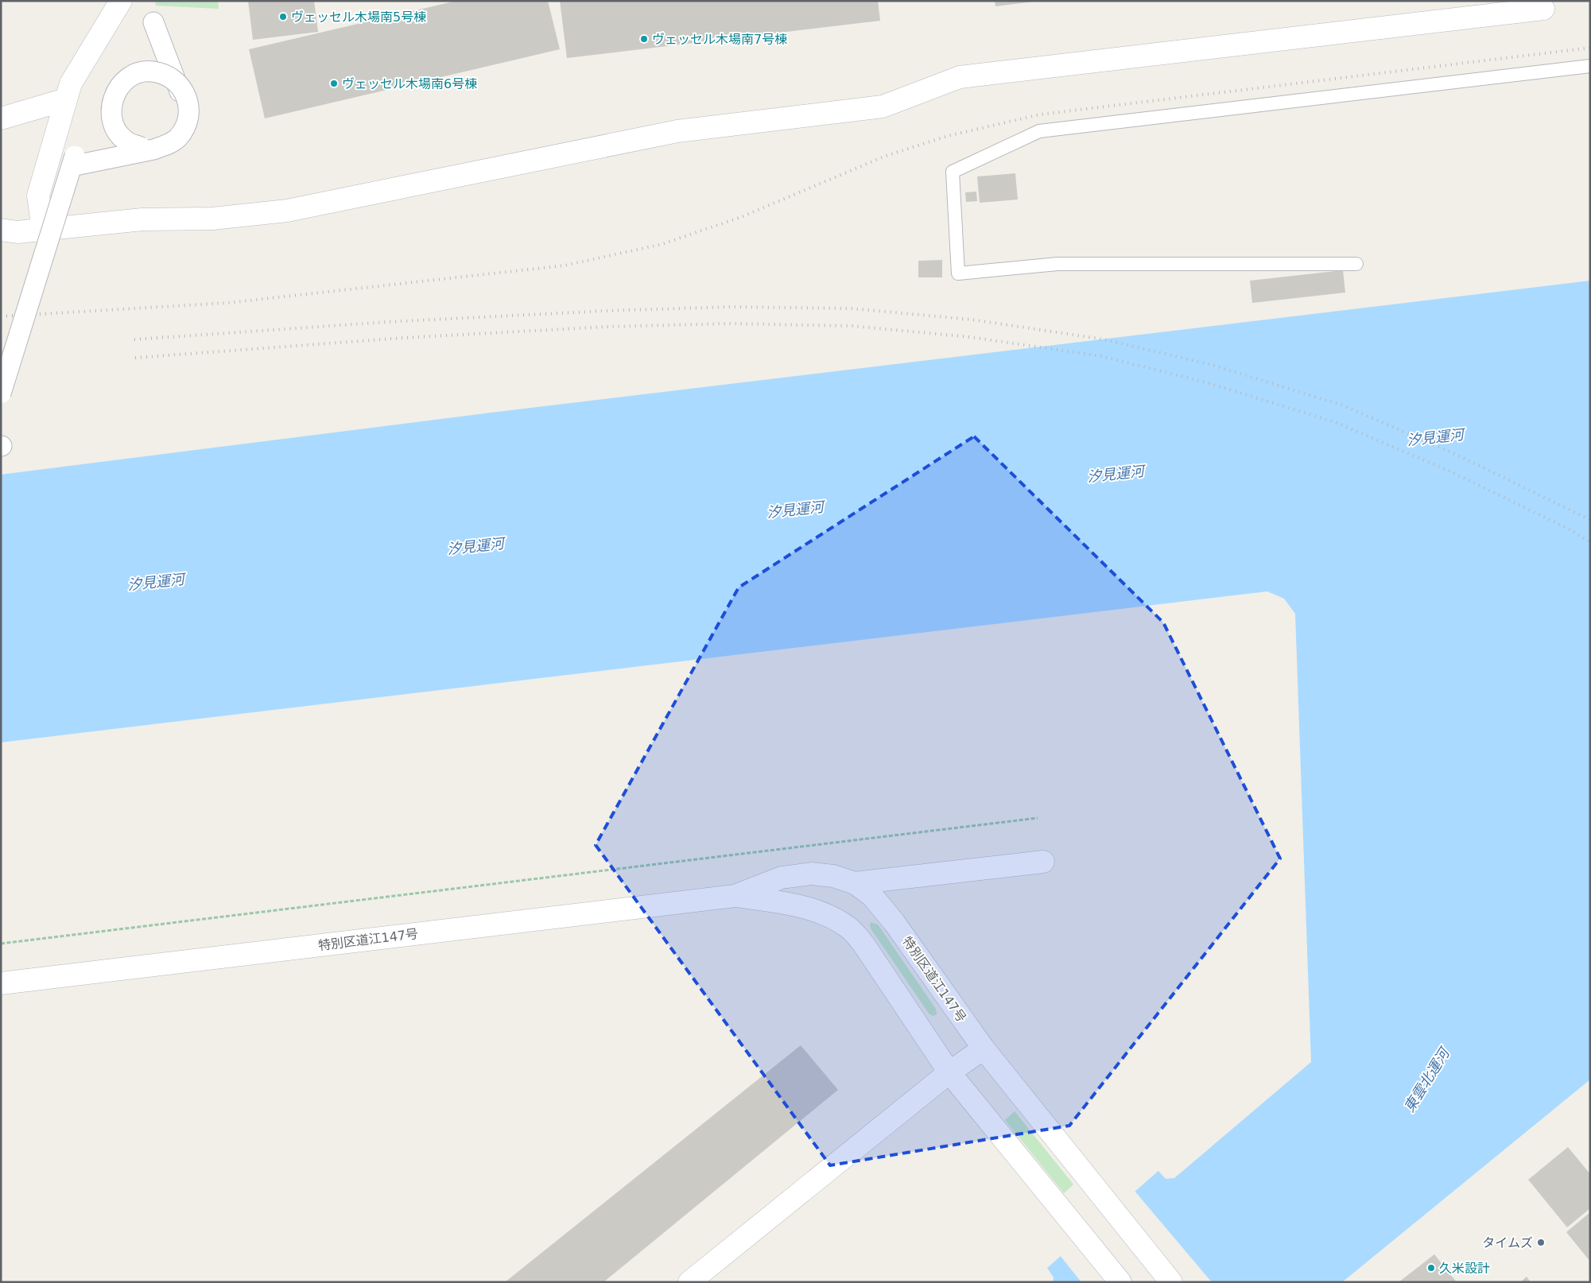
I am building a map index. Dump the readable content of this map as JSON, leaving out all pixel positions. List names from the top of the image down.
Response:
{
  "streets": {
    "street": ["特別区道江147号"]
  },
  "water": ["汐見運河", "東雲北運河"],
  "places": [
    "ヴェッセル木場南5号棟",
    "ヴェッセル木場南7号棟",
    "ヴェッセル木場南6号棟",
    "タイムズ",
    "久米設計"
  ]
}
